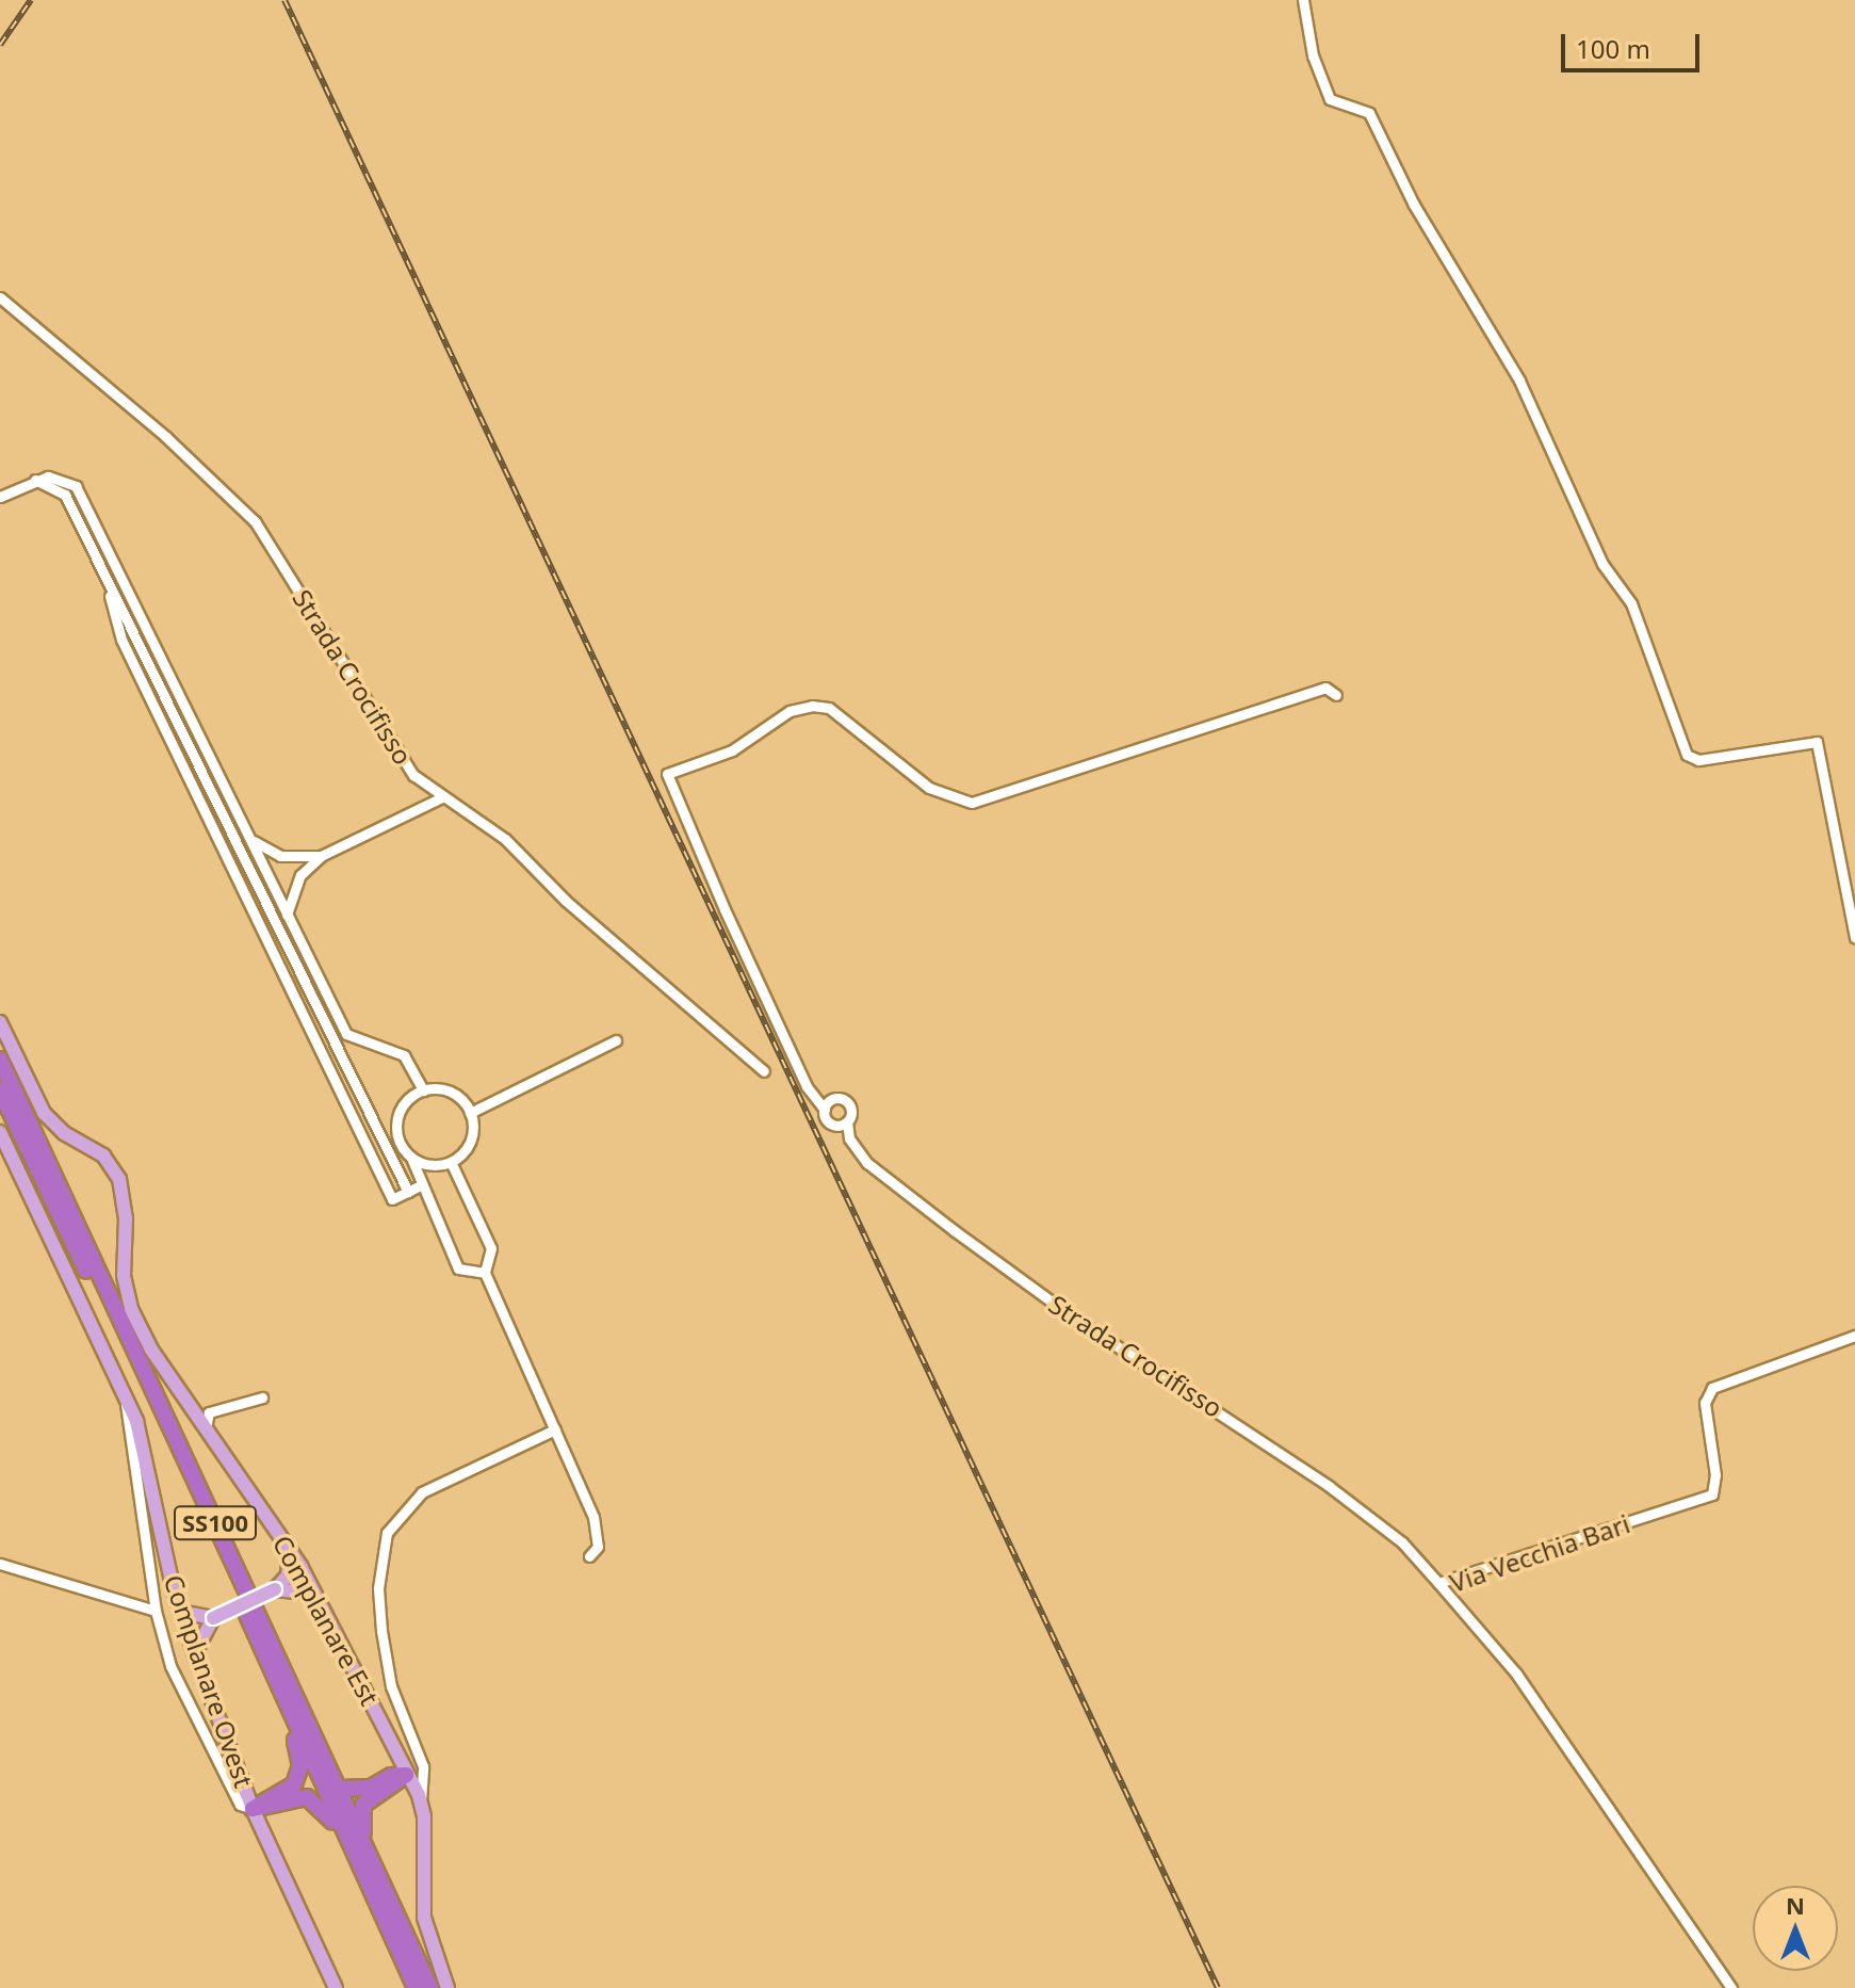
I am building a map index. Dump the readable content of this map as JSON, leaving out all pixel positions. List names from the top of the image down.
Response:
{
  "streets": {
    "highway": ["SS100"],
    "main road": ["Complanare Est", "Complanare Ovest"],
    "street": ["Strada Crocifisso", "Via Vecchia Bari"]
  },
  "crossings": [
    ["Strada Crocifisso", "Via Vecchia Bari"],
    ["SS100", "Complanare Est"],
    ["SS100", "Complanare Ovest"]
  ],
  "scale_bar": "100 m",
  "north": "top"
}
